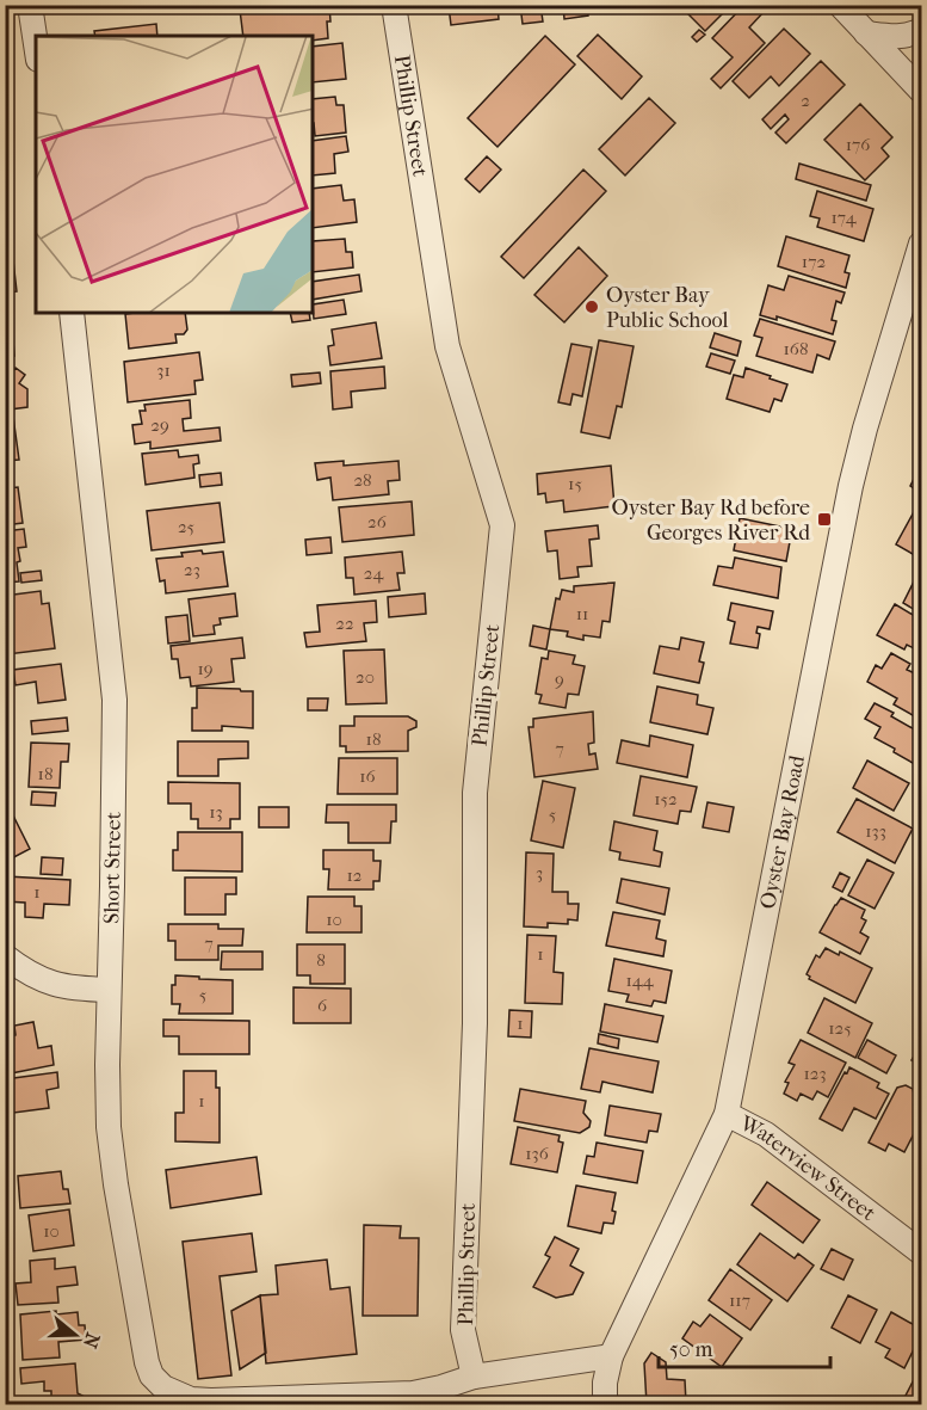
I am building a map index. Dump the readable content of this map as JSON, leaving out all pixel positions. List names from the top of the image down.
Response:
{
  "streets": {
    "street": [
      "Phillip Street",
      "Oyster Bay Road",
      "Short Street",
      "Waterview Street"
    ]
  },
  "crossings": [
    ["Phillip Street", "Short Street"],
    ["Oyster Bay Road", "Waterview Street"]
  ],
  "places": {
    "other": ["Oyster Bay Public School"],
    "transit": ["Oyster Bay Rd before Georges River Rd"]
  },
  "house_numbers": [
    "2",
    "176",
    "174",
    "172",
    "168",
    "31",
    "29",
    "28",
    "15",
    "26",
    "25",
    "23",
    "24",
    "11",
    "22",
    "19",
    "20",
    "9",
    "18",
    "7",
    "18",
    "16",
    "152",
    "13",
    "5",
    "133",
    "3",
    "12",
    "1",
    "10",
    "7",
    "1",
    "8",
    "144",
    "5",
    "6",
    "1",
    "125",
    "123",
    "1",
    "136",
    "10",
    "117"
  ],
  "scale_bar": "50 m",
  "north": "right"
}
